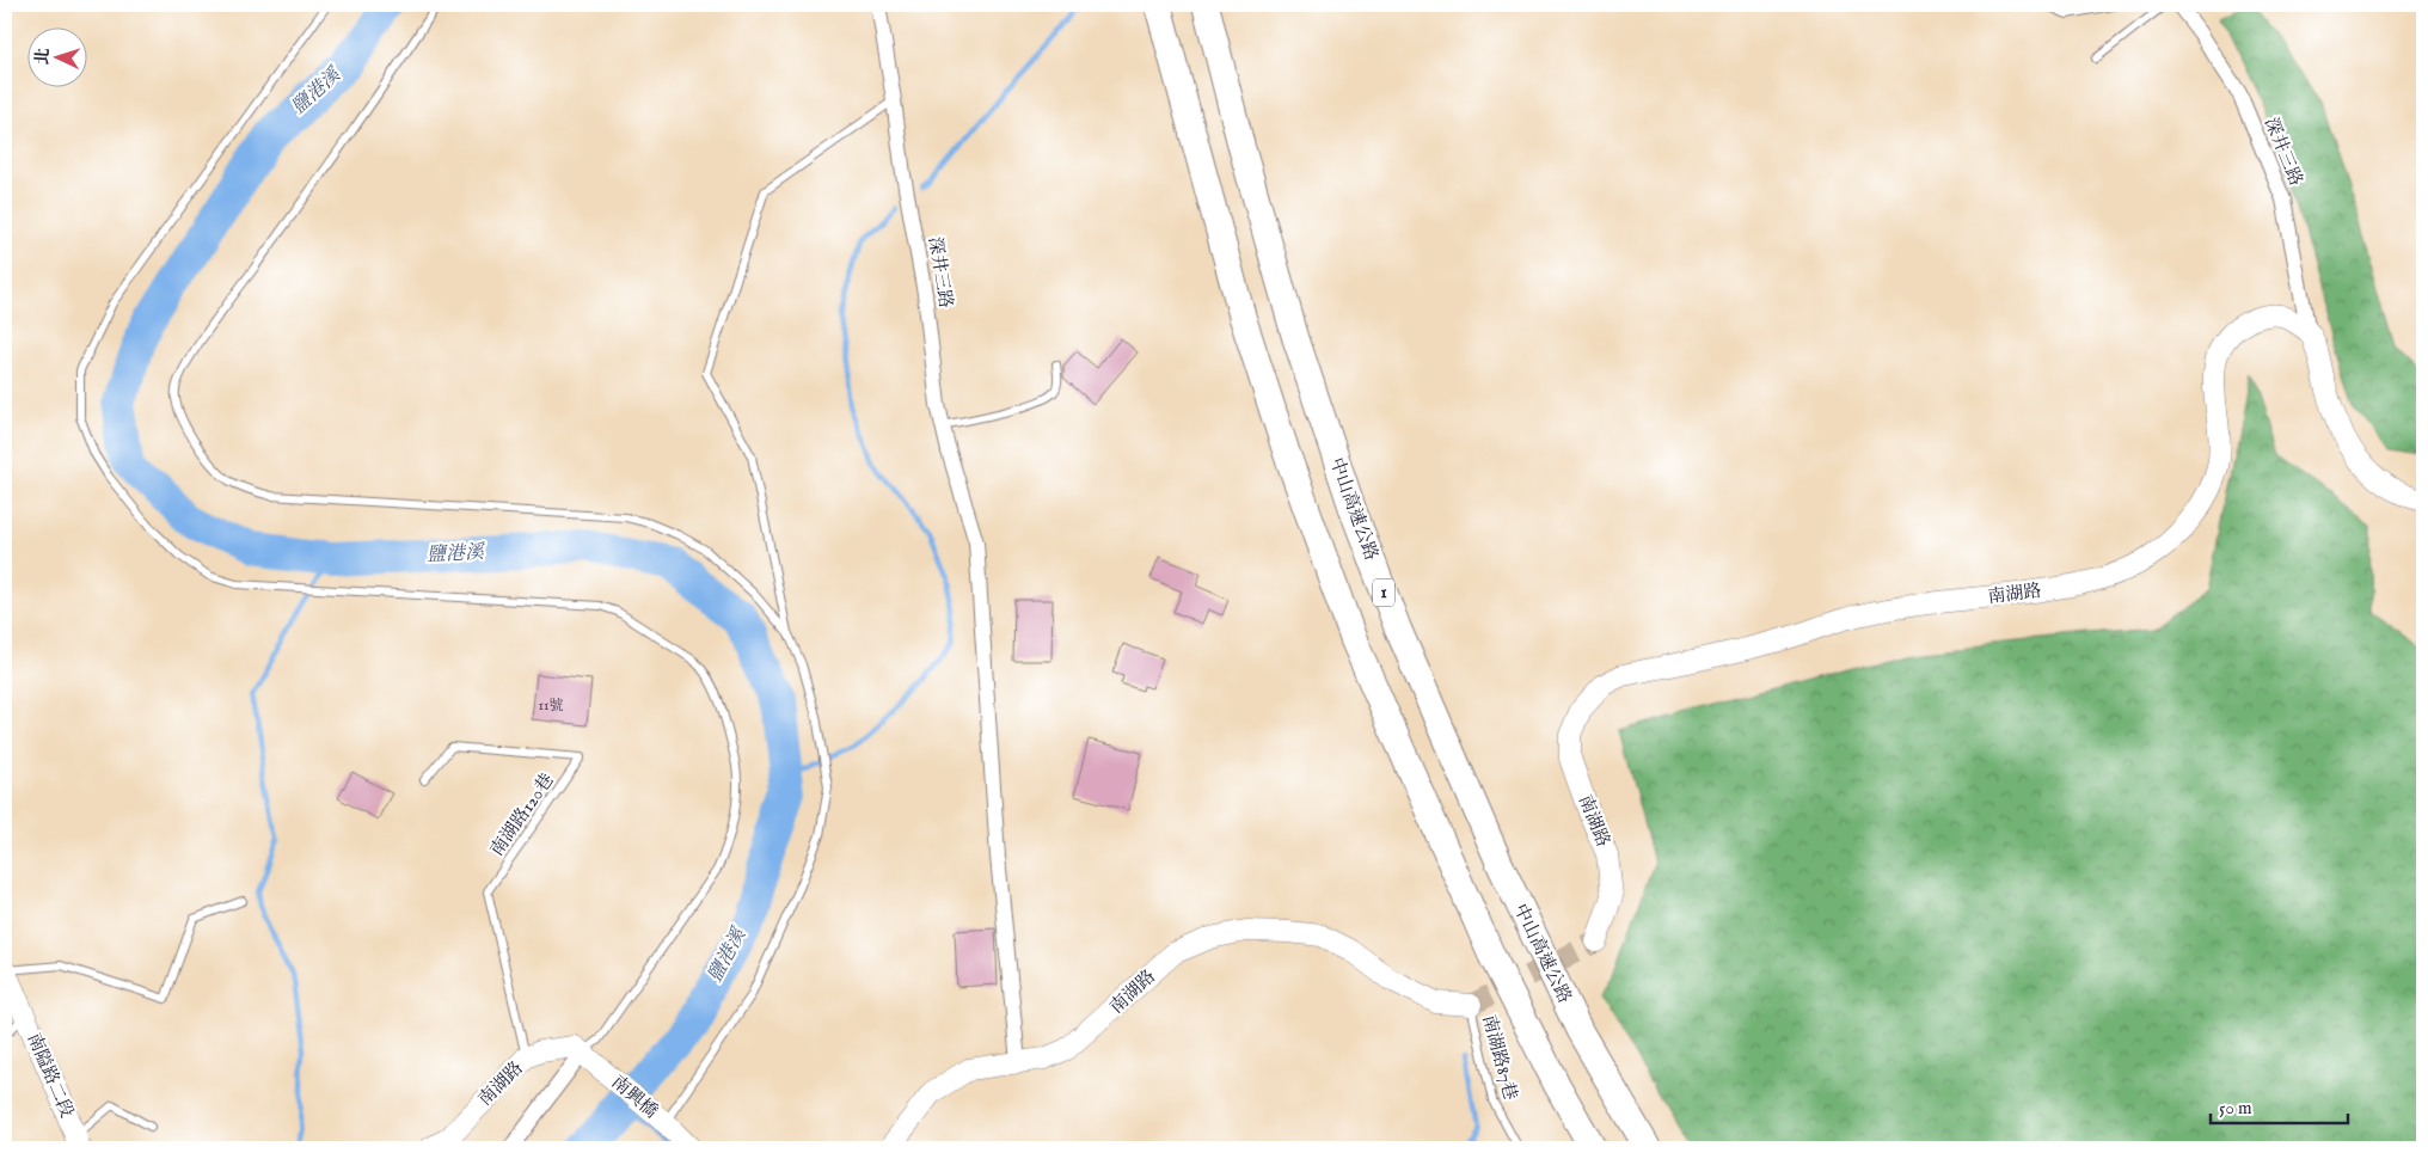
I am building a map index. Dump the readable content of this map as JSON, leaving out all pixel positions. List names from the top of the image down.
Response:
{
  "streets": {
    "highway": ["中山高速公路", "1"],
    "street": [
      "深井三路",
      "南湖路",
      "南隘路二段",
      "南興橋"
    ],
    "lane": ["南湖路120巷", "南湖路87巷"]
  },
  "crossings": [
    ["深井三路", "南湖路"],
    ["南湖路", "南湖路120巷"],
    ["南湖路", "南湖路87巷"],
    ["南湖路", "南興橋"]
  ],
  "water": ["鹽港溪"],
  "house_numbers": ["11號"],
  "scale_bar": "50 m",
  "north": "left"
}
